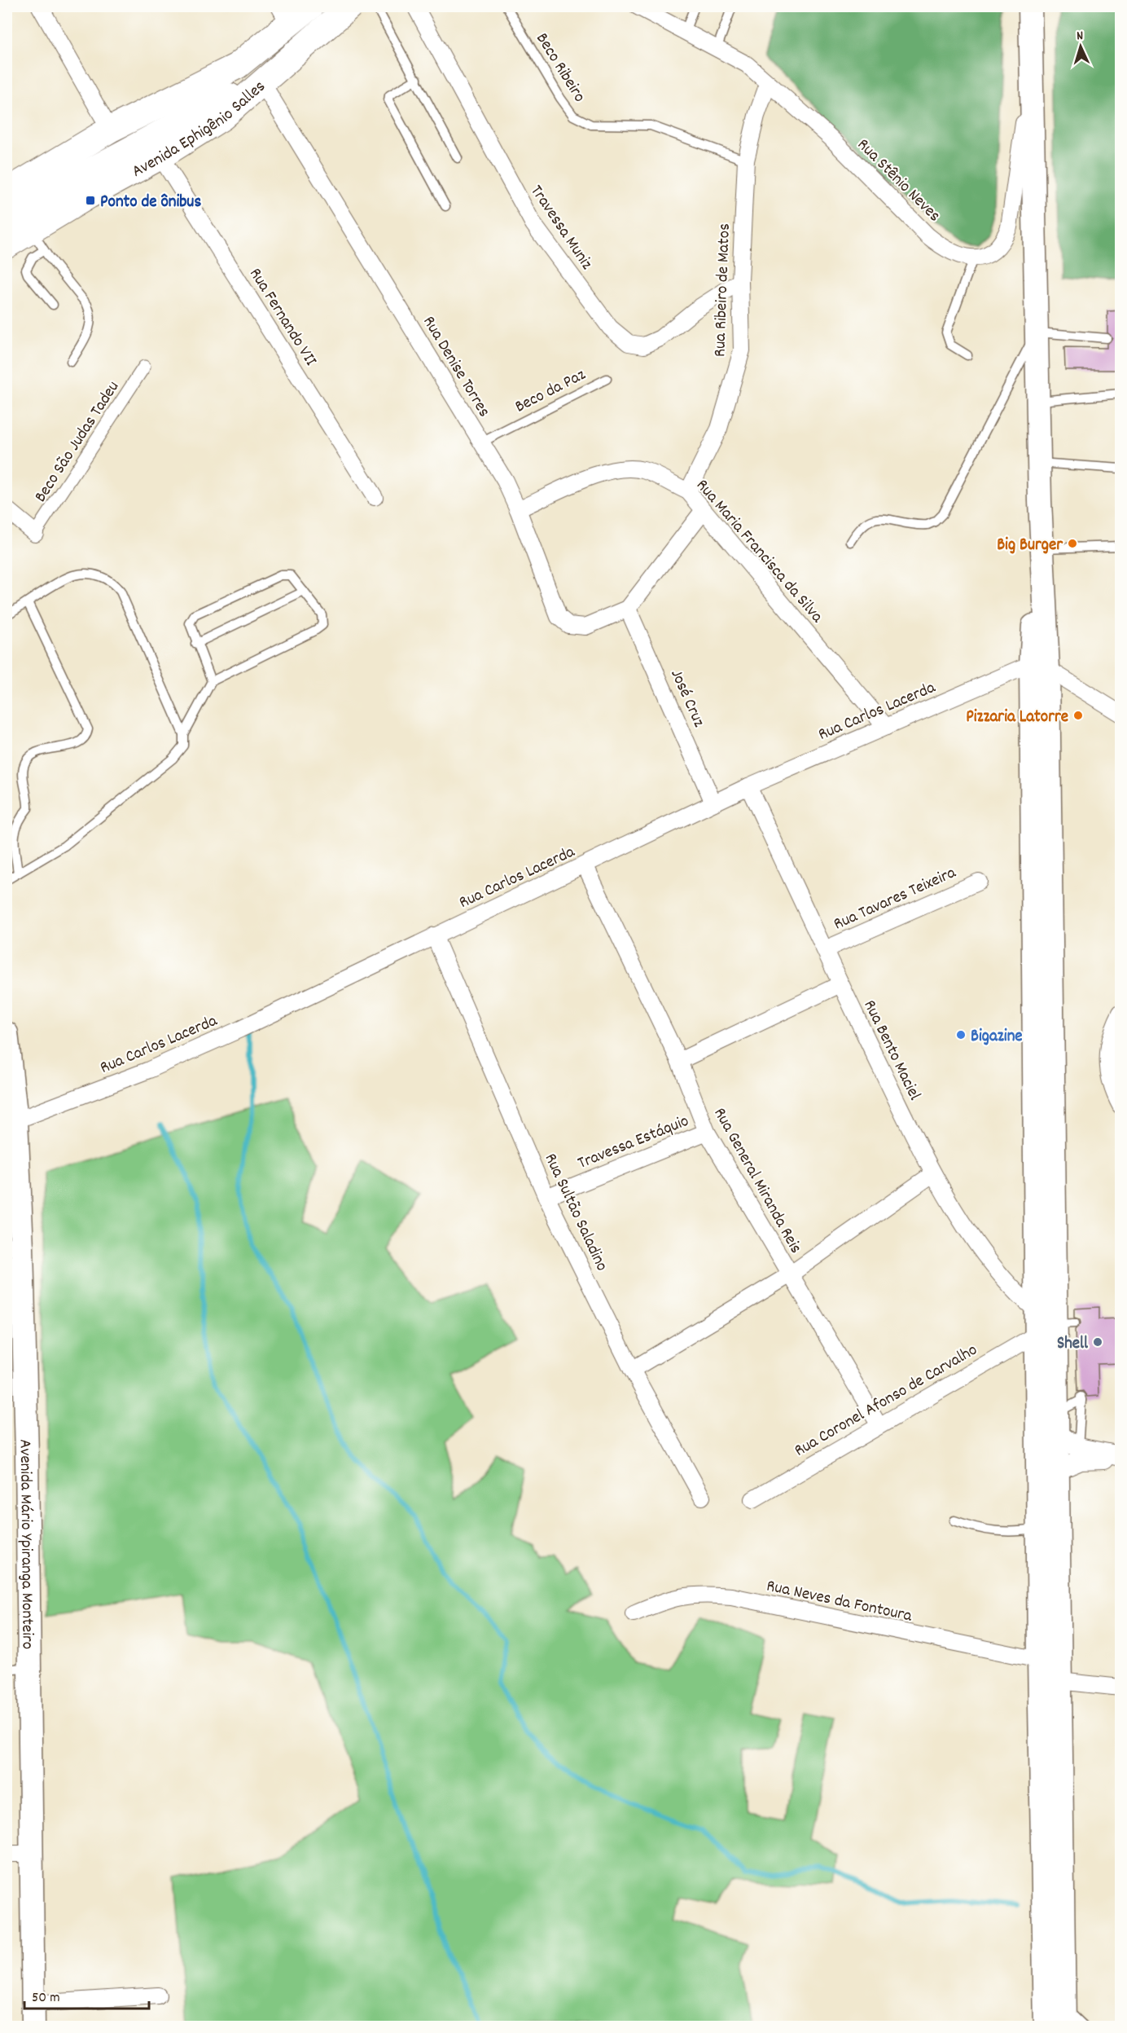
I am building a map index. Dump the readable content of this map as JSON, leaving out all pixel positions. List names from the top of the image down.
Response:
{
  "streets": {
    "main road": ["Avenida Ephigênio Salles", "Avenida Mário Ypiranga Monteiro"],
    "street": [
      "Rua Stênio Neves",
      "Travessa Muniz",
      "Rua Ribeiro de Matos",
      "Rua Fernando VII",
      "Rua Denise Torres",
      "Beco São Judas Tadeu",
      "Rua Maria Francisca da Silva",
      "José Cruz",
      "Rua Carlos Lacerda",
      "Rua Tavares Teixeira",
      "Rua Bento Maciel",
      "Travessa Estáquio",
      "Rua General Miranda Reis",
      "Rua Sultão Saladino",
      "Rua Coronel Afonso de Carvalho",
      "Rua Neves da Fontoura"
    ],
    "lane": ["Beco Ribeiro", "Beco da Paz"]
  },
  "crossings": [
    ["Beco Ribeiro", "Rua Ribeiro de Matos"],
    ["Avenida Ephigênio Salles", "Rua Fernando VII"],
    ["Avenida Ephigênio Salles", "Rua Denise Torres"],
    ["Rua Stênio Neves", "Rua Ribeiro de Matos"],
    ["Travessa Muniz", "Rua Ribeiro de Matos"],
    ["Rua Ribeiro de Matos", "Rua Maria Francisca da Silva"],
    ["Rua Denise Torres", "Beco da Paz"],
    ["Rua Denise Torres", "Rua Maria Francisca da Silva"],
    ["Rua Denise Torres", "José Cruz"],
    ["Rua Maria Francisca da Silva", "Rua Carlos Lacerda"],
    ["José Cruz", "Rua Carlos Lacerda"],
    ["Rua Carlos Lacerda", "Rua Bento Maciel"],
    ["Rua Carlos Lacerda", "Rua General Miranda Reis"],
    ["Rua Carlos Lacerda", "Rua Sultão Saladino"],
    ["Rua Carlos Lacerda", "Avenida Mário Ypiranga Monteiro"],
    ["Rua Tavares Teixeira", "Rua Bento Maciel"],
    ["Travessa Estáquio", "Rua General Miranda Reis"],
    ["Travessa Estáquio", "Rua Sultão Saladino"],
    ["Rua General Miranda Reis", "Rua Coronel Afonso de Carvalho"]
  ],
  "places": {
    "transit": ["Ponto de ônibus"],
    "other": [
      "Big Burger",
      "Pizzaria Latorre",
      "Bigazine",
      "Shell"
    ]
  },
  "scale_bar": "50 m",
  "north": "top"
}
